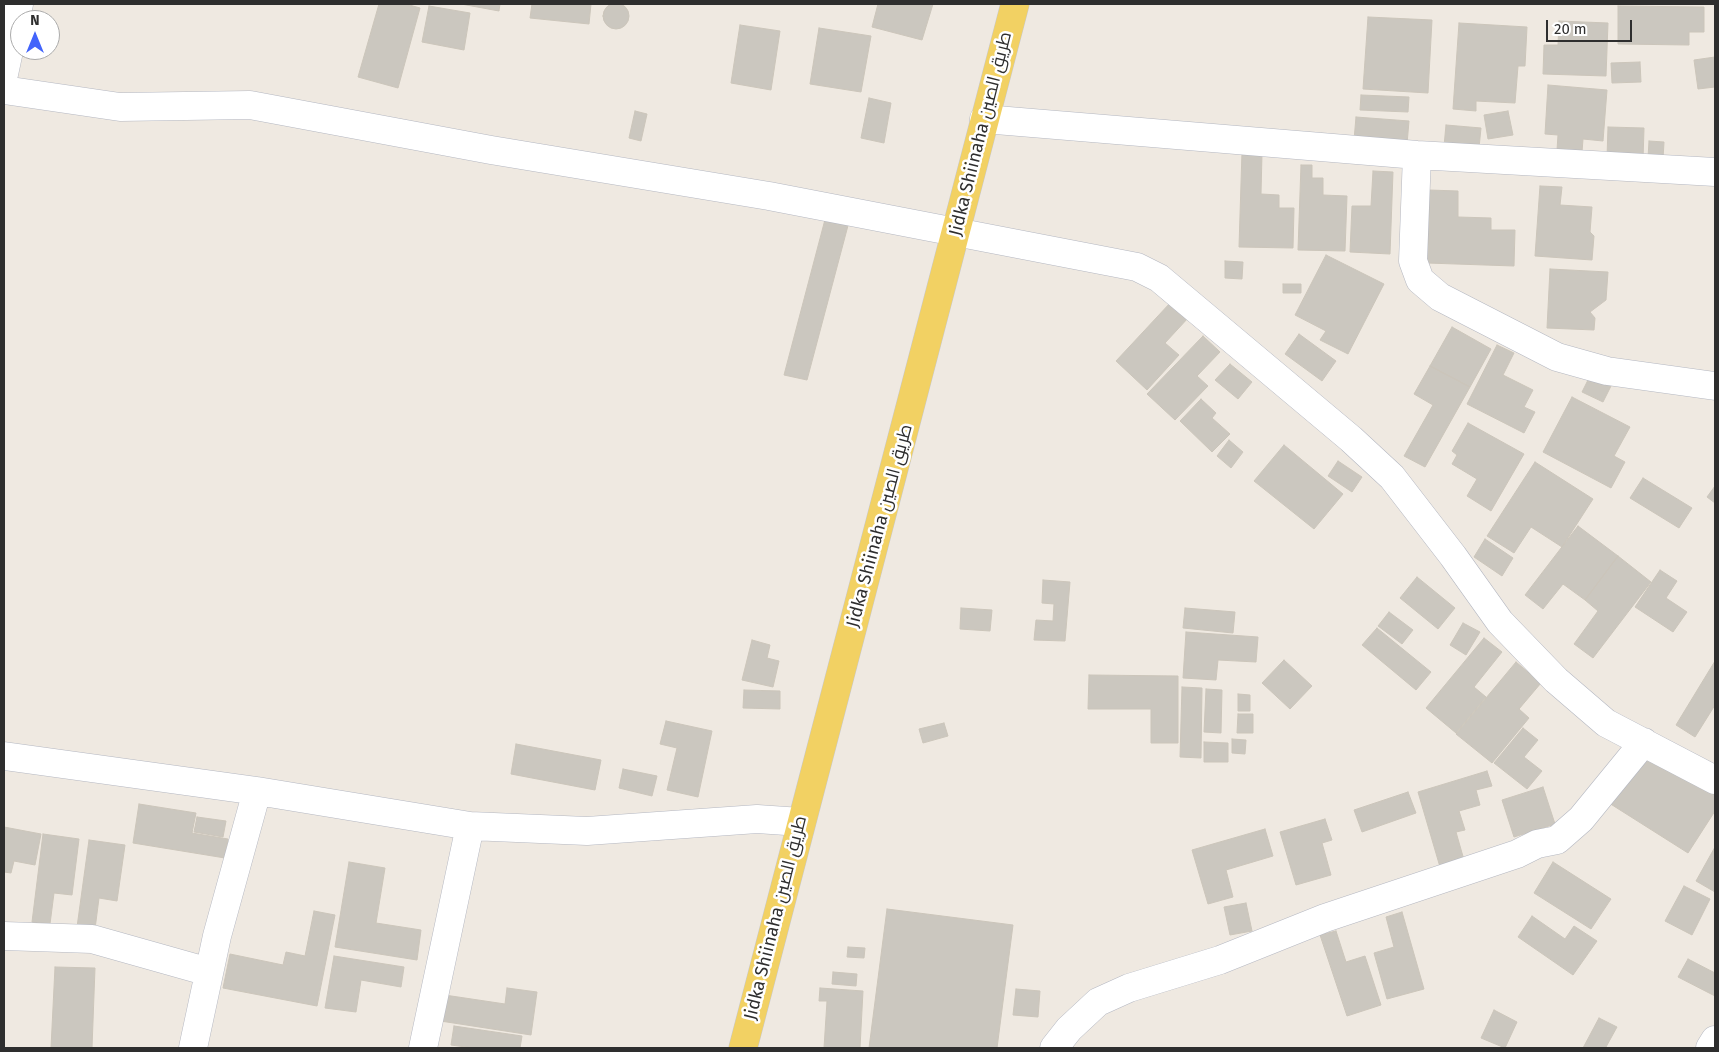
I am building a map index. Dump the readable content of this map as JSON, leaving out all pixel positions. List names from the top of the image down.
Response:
{
  "streets": {
    "main road": ["Jidka Shiinaha طريق الصين"]
  },
  "scale_bar": "20 m",
  "north": "top"
}
